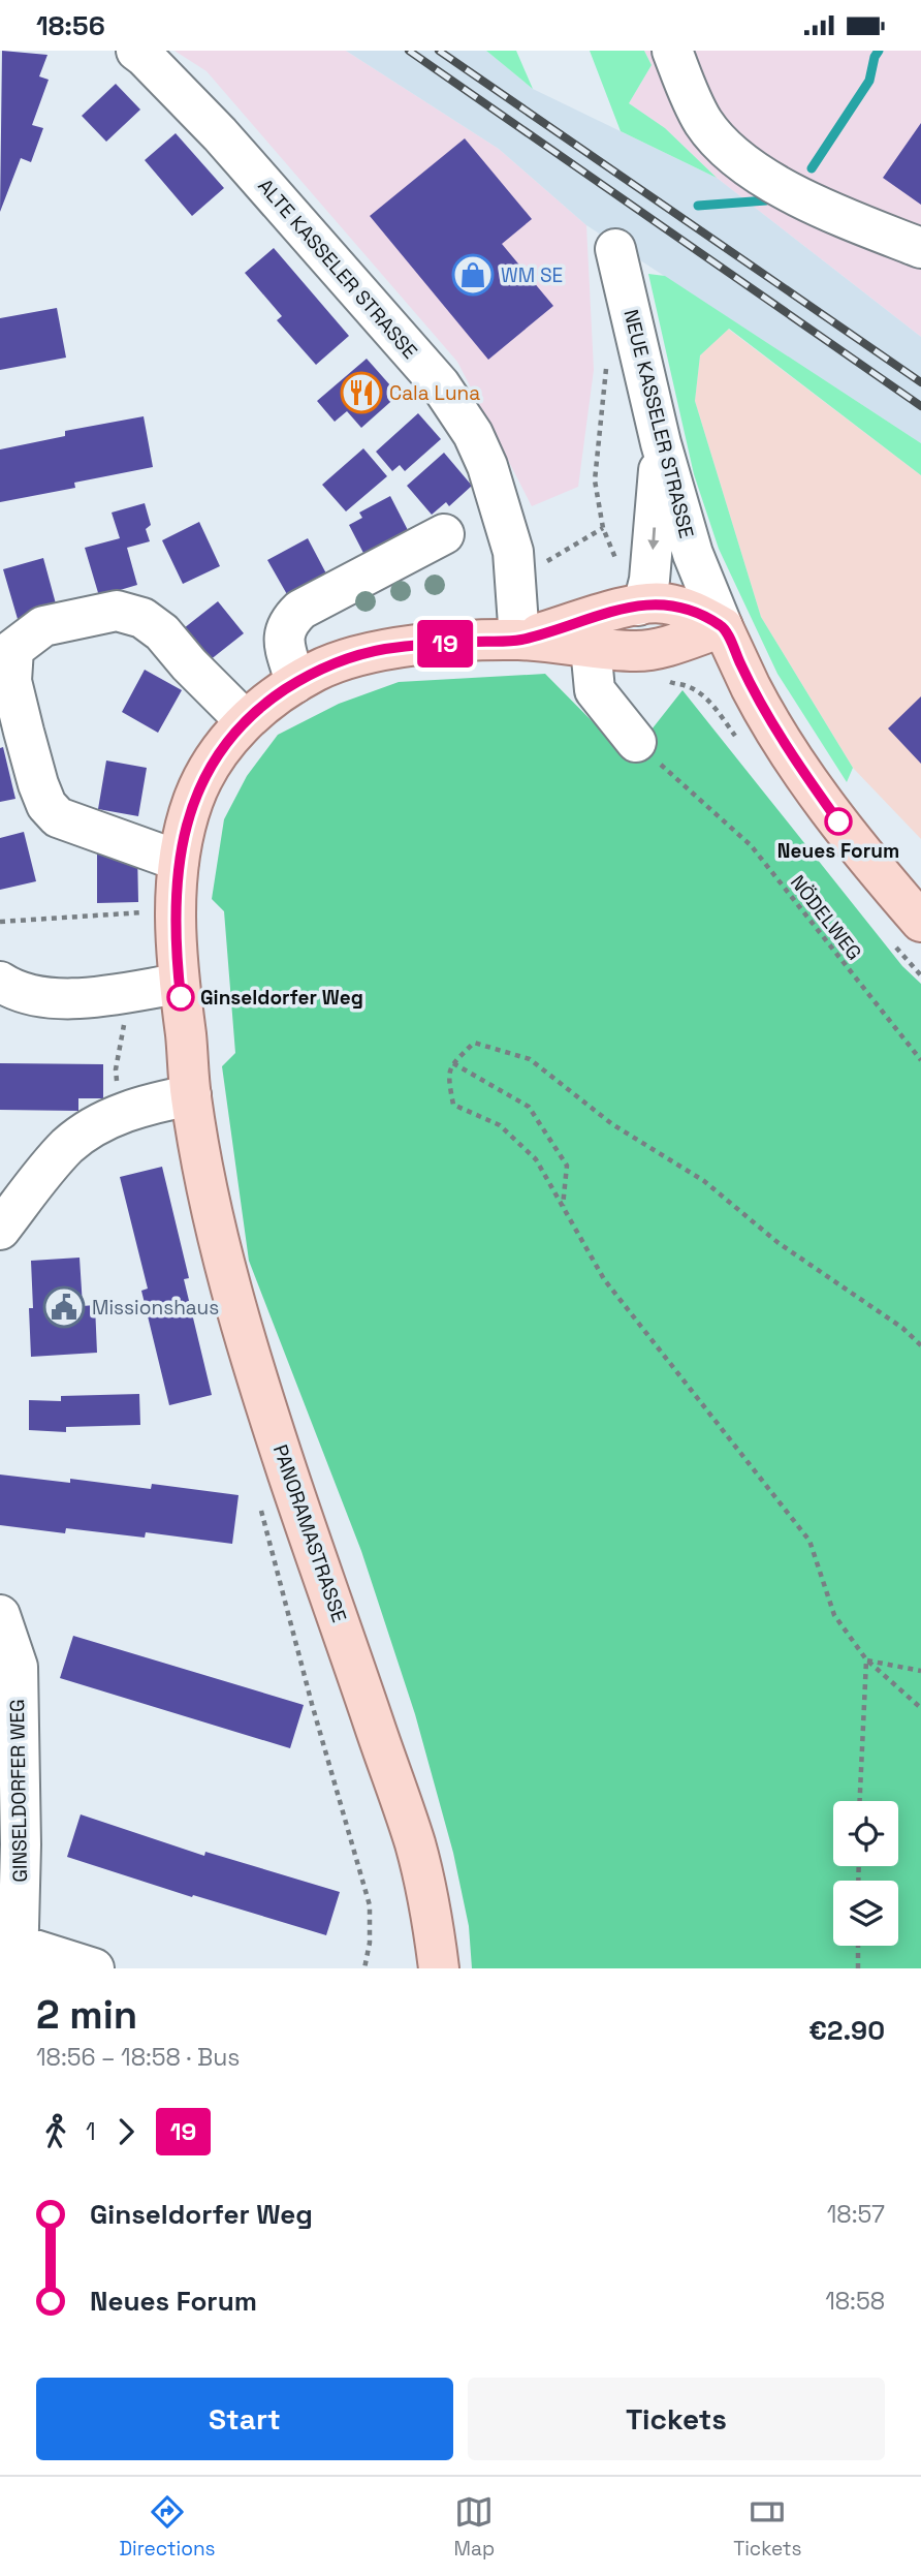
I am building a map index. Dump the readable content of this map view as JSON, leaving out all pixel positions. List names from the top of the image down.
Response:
{
  "streets": {
    "main road": ["NEUE KASSELER STRASSE", "PANORAMASTRASSE"],
    "street": ["ALTE KASSELER STRASSE", "GINSELDORFER WEG"],
    "path": ["NÖDELWEG"]
  },
  "places": {
    "shop": ["WM SE"],
    "restaurant": ["Cala Luna"],
    "other": ["Neues Forum", "Ginseldorfer Weg"],
    "public building": ["Missionshaus"]
  },
  "lines": ["bus line 19"],
  "page": {
    "status": "18:56",
    "on_map": "19",
    "heading": ["2 min", "18:56 – 18:58 · Bus", "€2.90"],
    "legs": ["1", "19"],
    "list": [
      {
        "name": "Ginseldorfer Weg",
        "value": "18:57"
      },
      {
        "name": "Neues Forum",
        "value": "18:58"
      }
    ],
    "buttons": ["Start", "Tickets"],
    "tabs": ["Directions", "Map", "Tickets"]
  }
}
